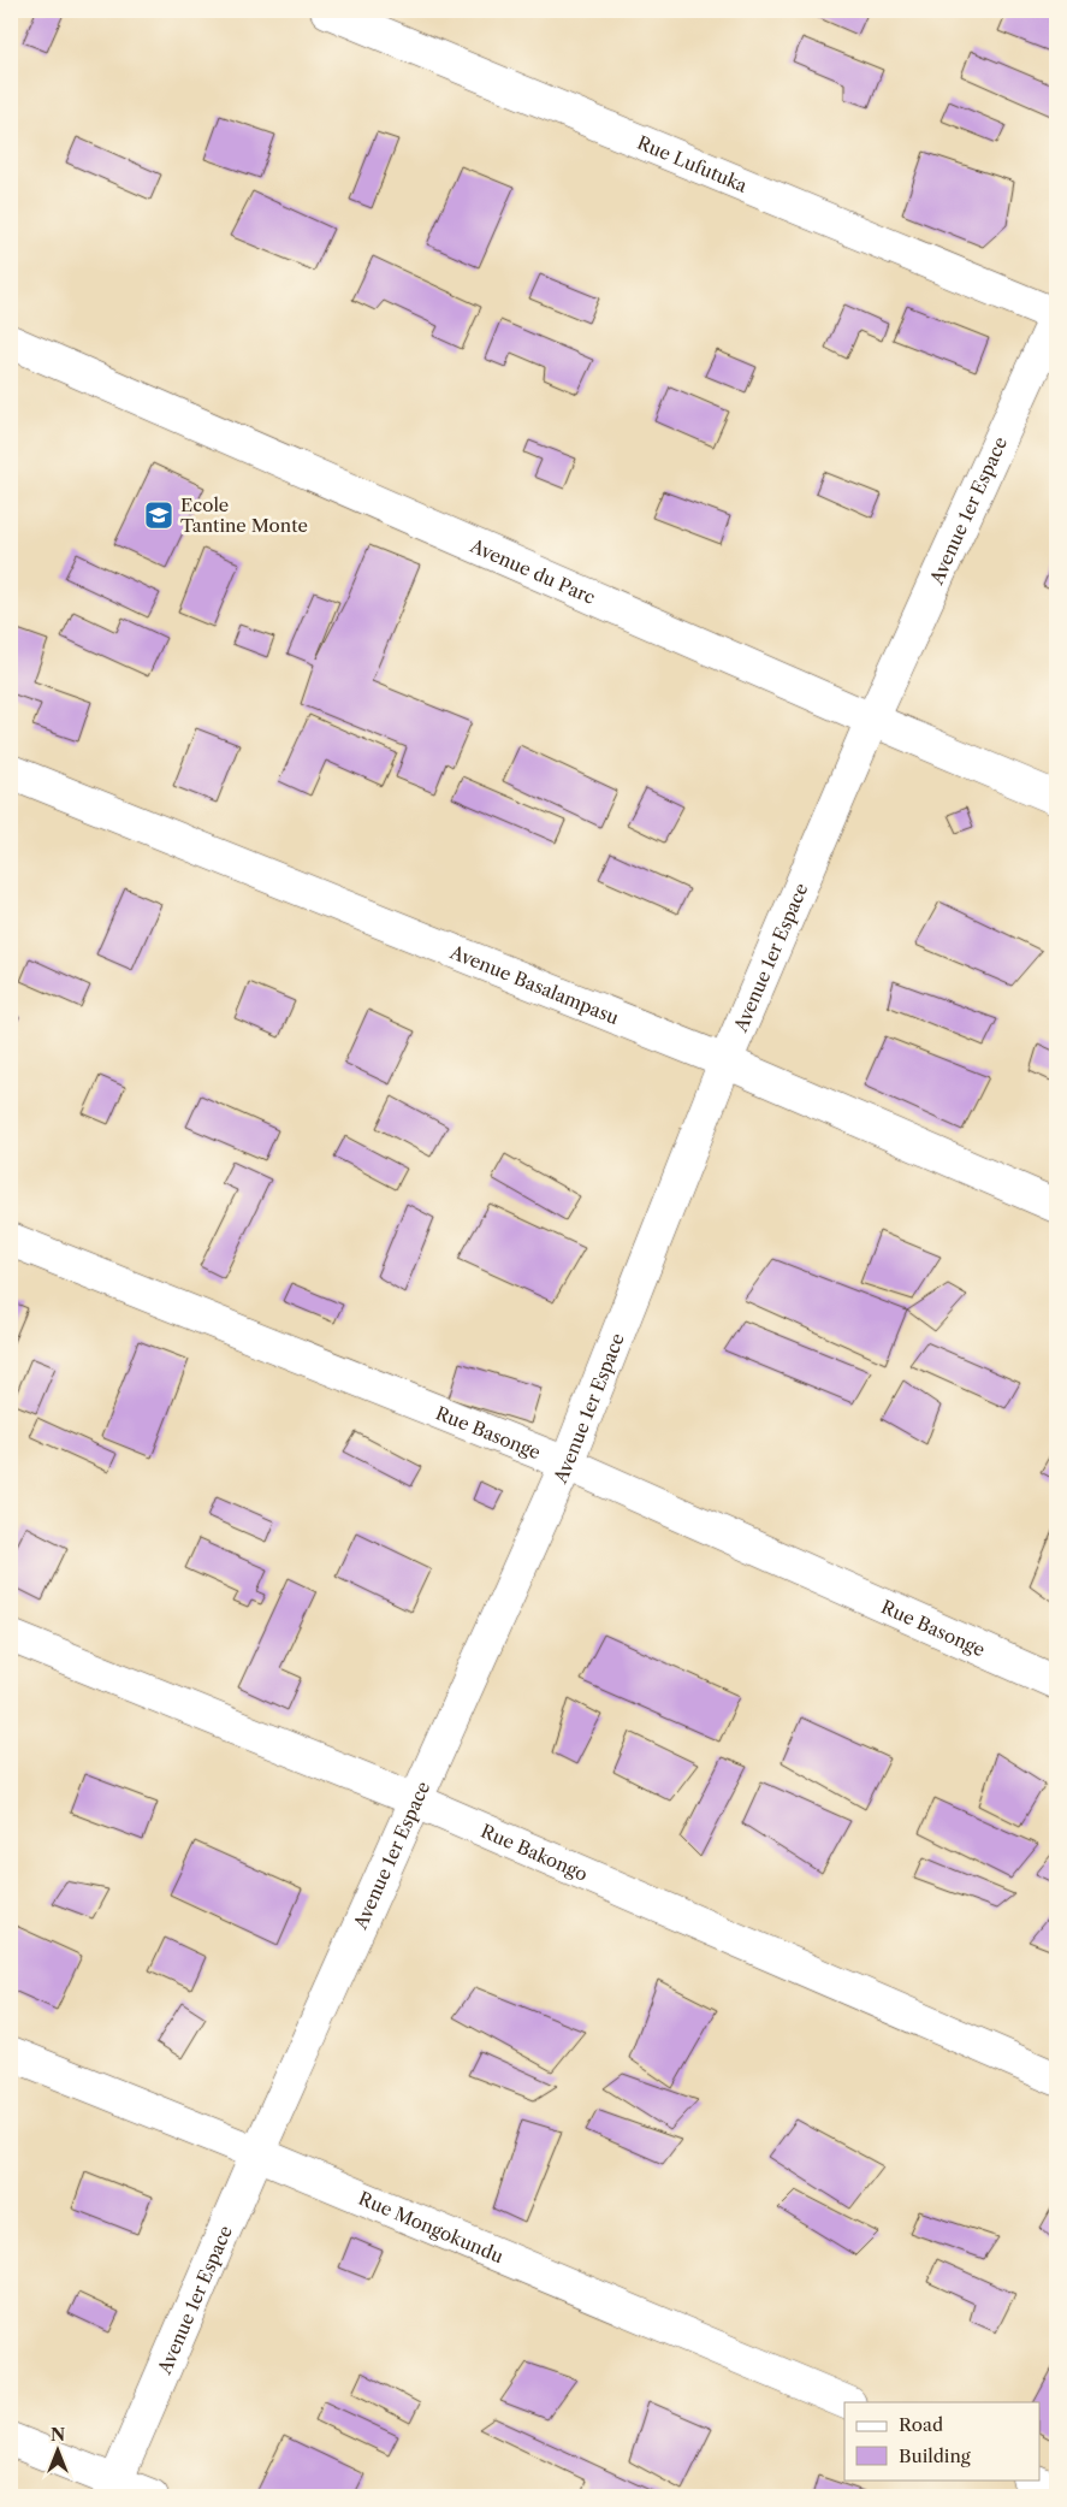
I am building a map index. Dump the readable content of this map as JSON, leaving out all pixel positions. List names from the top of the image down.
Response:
{
  "streets": {
    "street": [
      "Rue Lufutuka",
      "Avenue 1er Espace",
      "Avenue du Parc",
      "Avenue Basalampasu",
      "Rue Basonge",
      "Rue Bakongo",
      "Rue Mongokundu"
    ]
  },
  "crossings": [
    ["Rue Lufutuka", "Avenue 1er Espace"],
    ["Avenue 1er Espace", "Avenue du Parc"],
    ["Avenue 1er Espace", "Avenue Basalampasu"],
    ["Avenue 1er Espace", "Rue Basonge"],
    ["Avenue 1er Espace", "Rue Bakongo"],
    ["Avenue 1er Espace", "Rue Mongokundu"]
  ],
  "places": {
    "school or university": ["Ecole Tantine Monte"]
  },
  "legend": ["Road", "Building"],
  "north": "top"
}
